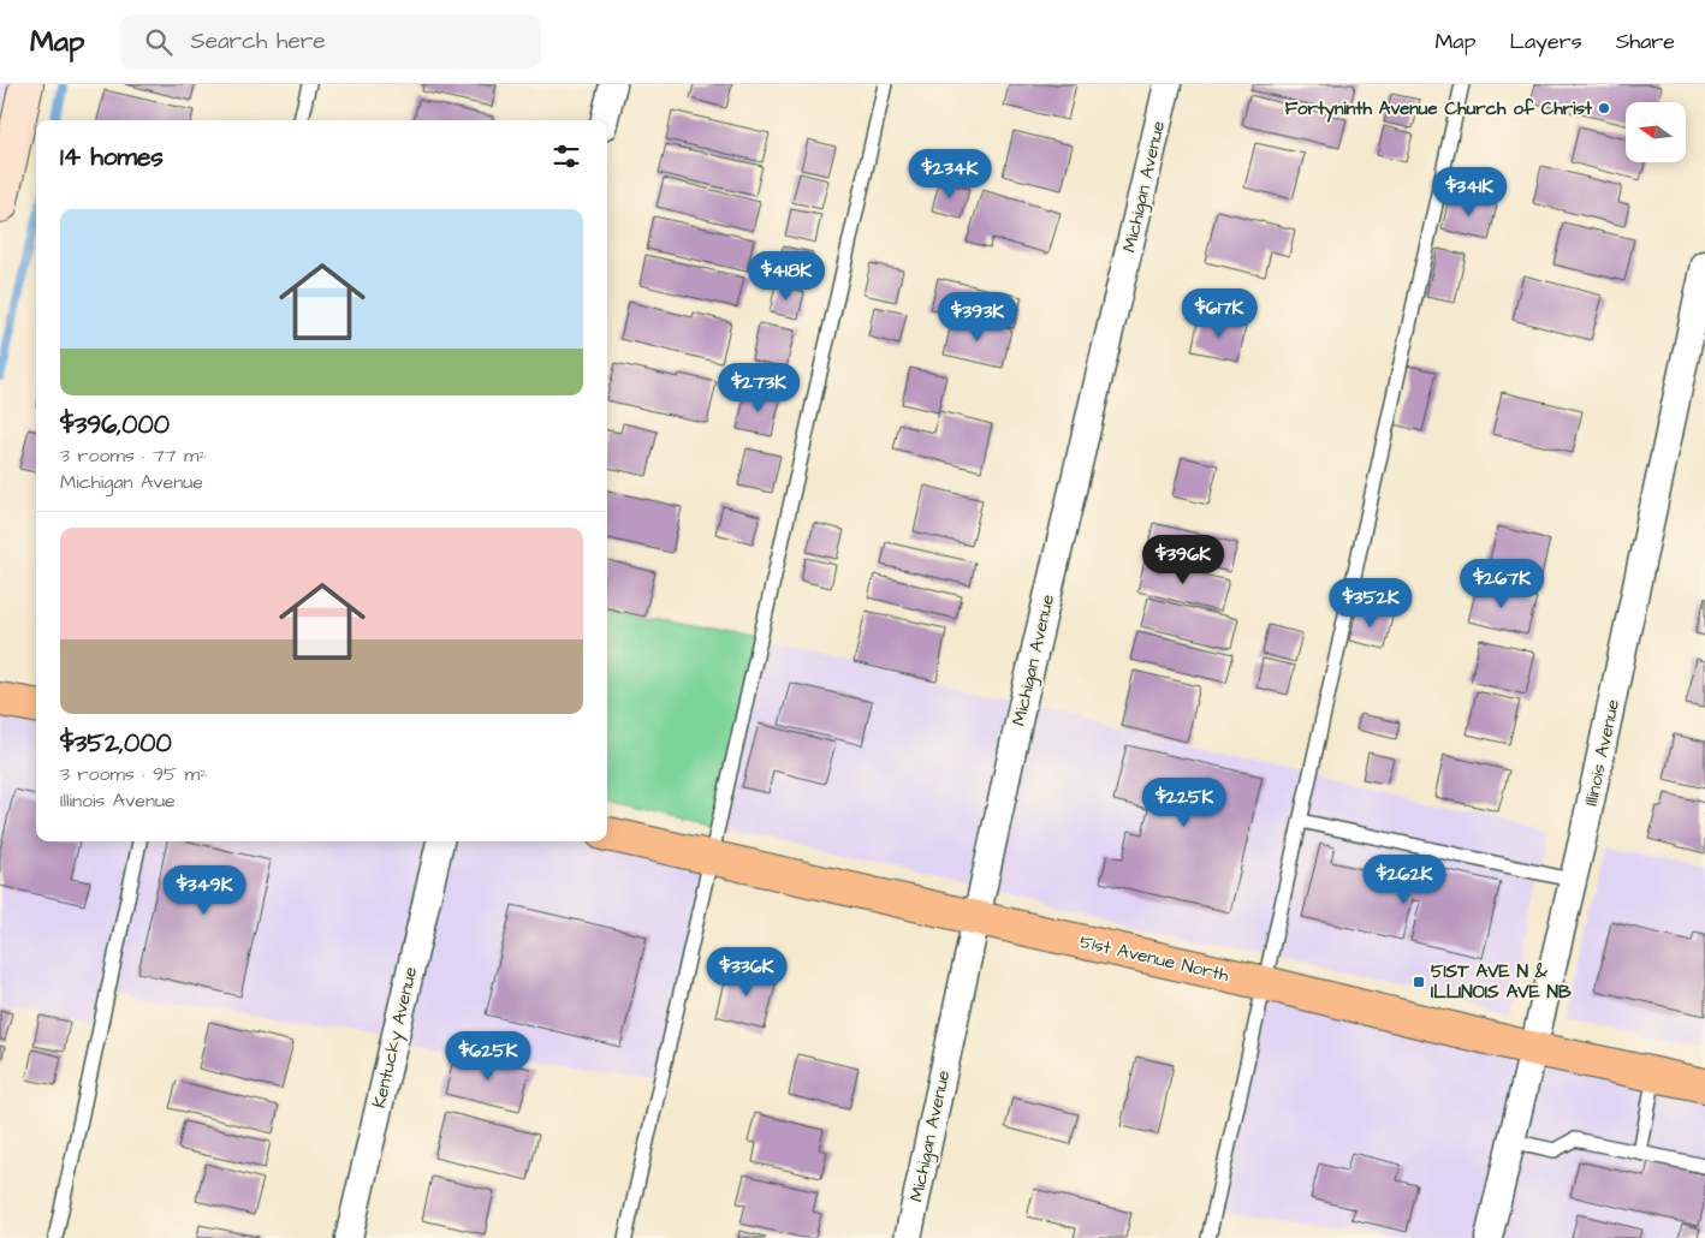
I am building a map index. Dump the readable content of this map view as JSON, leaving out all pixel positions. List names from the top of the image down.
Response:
{
  "streets": {
    "main road": ["51st Avenue North"],
    "street": ["Michigan Avenue", "Illinois Avenue", "Kentucky Avenue"]
  },
  "crossings": [
    ["Michigan Avenue", "51st Avenue North"],
    ["Illinois Avenue", "51st Avenue North"]
  ],
  "places": {
    "other": ["Fortyninth Avenue Church of Christ"],
    "transit": ["51ST AVE N & ILLINOIS AVE NB"]
  },
  "north": "left",
  "page": {
    "header": "Map",
    "search": "Search here",
    "nav": ["Map", "Layers", "Share"],
    "heading": "14 homes",
    "price": [
      "$234K",
      "$341K",
      "$418K",
      "$617K",
      "$393K",
      "$273K",
      "$396K",
      "$267K",
      "$352K",
      "$225K",
      "$262K",
      "$349K",
      "$336K",
      "$625K"
    ],
    "list": [
      {
        "name": "$396,000",
        "note": "3 rooms · 77 m² · Michigan Avenue"
      },
      {
        "name": "$352,000",
        "note": "3 rooms · 95 m² · Illinois Avenue"
      }
    ]
  }
}
